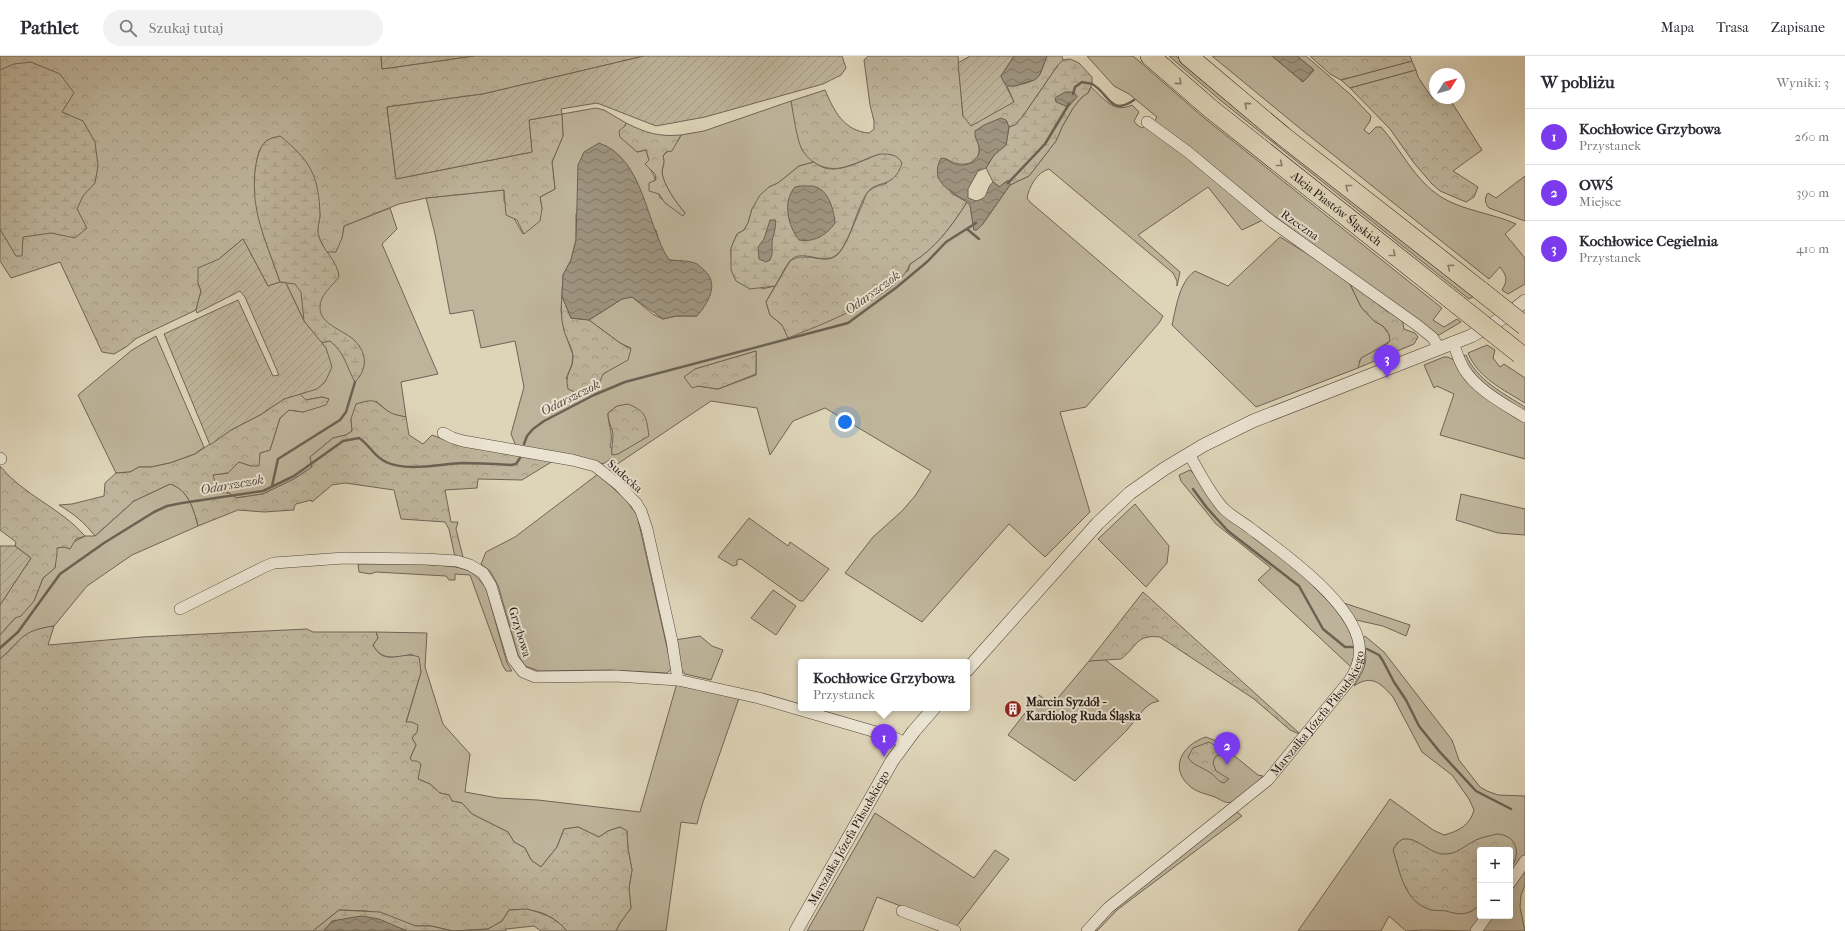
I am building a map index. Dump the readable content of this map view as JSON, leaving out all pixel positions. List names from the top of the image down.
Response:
{
  "streets": {
    "highway": ["Aleja Piastów Śląskich"],
    "street": [
      "Rzeczna",
      "Sudecka",
      "Grzybowa",
      "Marszałka Józefa Piłsudskiego"
    ]
  },
  "crossings": [
    ["Sudecka", "Grzybowa"],
    ["Grzybowa", "Marszałka Józefa Piłsudskiego"]
  ],
  "water": ["Odarszczok"],
  "places": {
    "building": ["Marcin Syzdół - Kardiolog Ruda Śląska"]
  },
  "north": "top right",
  "page": {
    "header": "Pathlet",
    "search": "Szukaj tutaj",
    "nav": ["Mapa", "Trasa", "Zapisane"],
    "heading": ["W pobliżu", "Wyniki: 3"],
    "list": [
      {
        "mark": "1",
        "name": "Kochłowice Grzybowa",
        "note": "Przystanek",
        "value": "260 m"
      },
      {
        "mark": "2",
        "name": "OWŚ",
        "note": "Miejsce",
        "value": "390 m"
      },
      {
        "mark": "3",
        "name": "Kochłowice Cegielnia",
        "note": "Przystanek",
        "value": "410 m"
      }
    ],
    "pins": ["3", "1", "2"],
    "popup": ["Kochłowice Grzybowa", "Przystanek"],
    "map_buttons": ["+", "−"]
  }
}
